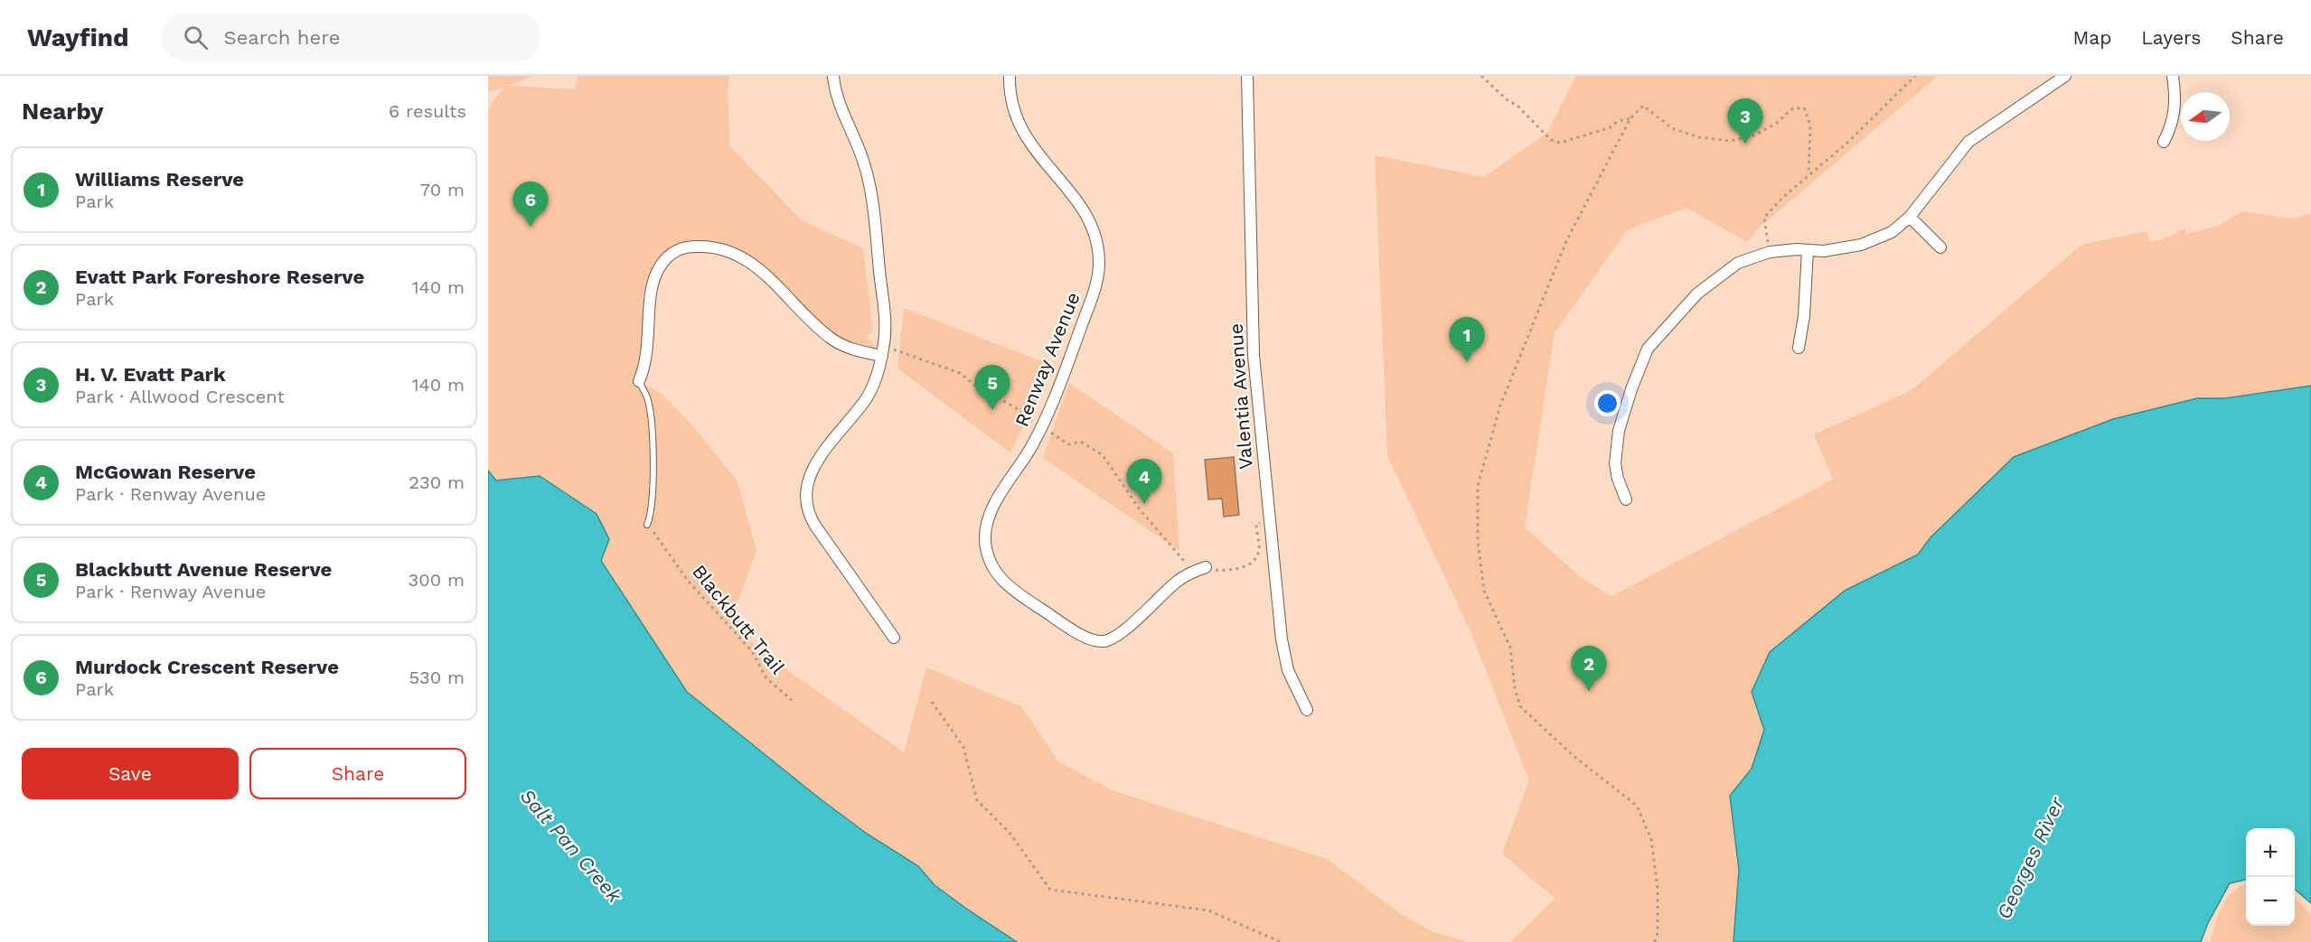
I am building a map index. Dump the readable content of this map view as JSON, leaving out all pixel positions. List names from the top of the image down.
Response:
{
  "streets": {
    "street": ["Renway Avenue", "Valentia Avenue"],
    "path": ["Blackbutt Trail"]
  },
  "water": ["Salt Pan Creek", "Georges River"],
  "north": "left",
  "page": {
    "header": "Wayfind",
    "search": "Search here",
    "nav": ["Map", "Layers", "Share"],
    "heading": ["Nearby", "6 results"],
    "pins": [
      "3",
      "6",
      "1",
      "5",
      "4",
      "2"
    ],
    "list": [
      {
        "mark": "1",
        "name": "Williams Reserve",
        "note": "Park",
        "value": "70 m"
      },
      {
        "mark": "2",
        "name": "Evatt Park Foreshore Reserve",
        "note": "Park",
        "value": "140 m"
      },
      {
        "mark": "3",
        "name": "H. V. Evatt Park",
        "note": "Park · Allwood Crescent",
        "value": "140 m"
      },
      {
        "mark": "4",
        "name": "McGowan Reserve",
        "note": "Park · Renway Avenue",
        "value": "230 m"
      },
      {
        "mark": "5",
        "name": "Blackbutt Avenue Reserve",
        "note": "Park · Renway Avenue",
        "value": "300 m"
      },
      {
        "mark": "6",
        "name": "Murdock Crescent Reserve",
        "note": "Park",
        "value": "530 m"
      }
    ],
    "buttons": ["Save", "Share"],
    "map_buttons": ["+", "−"]
  }
}
